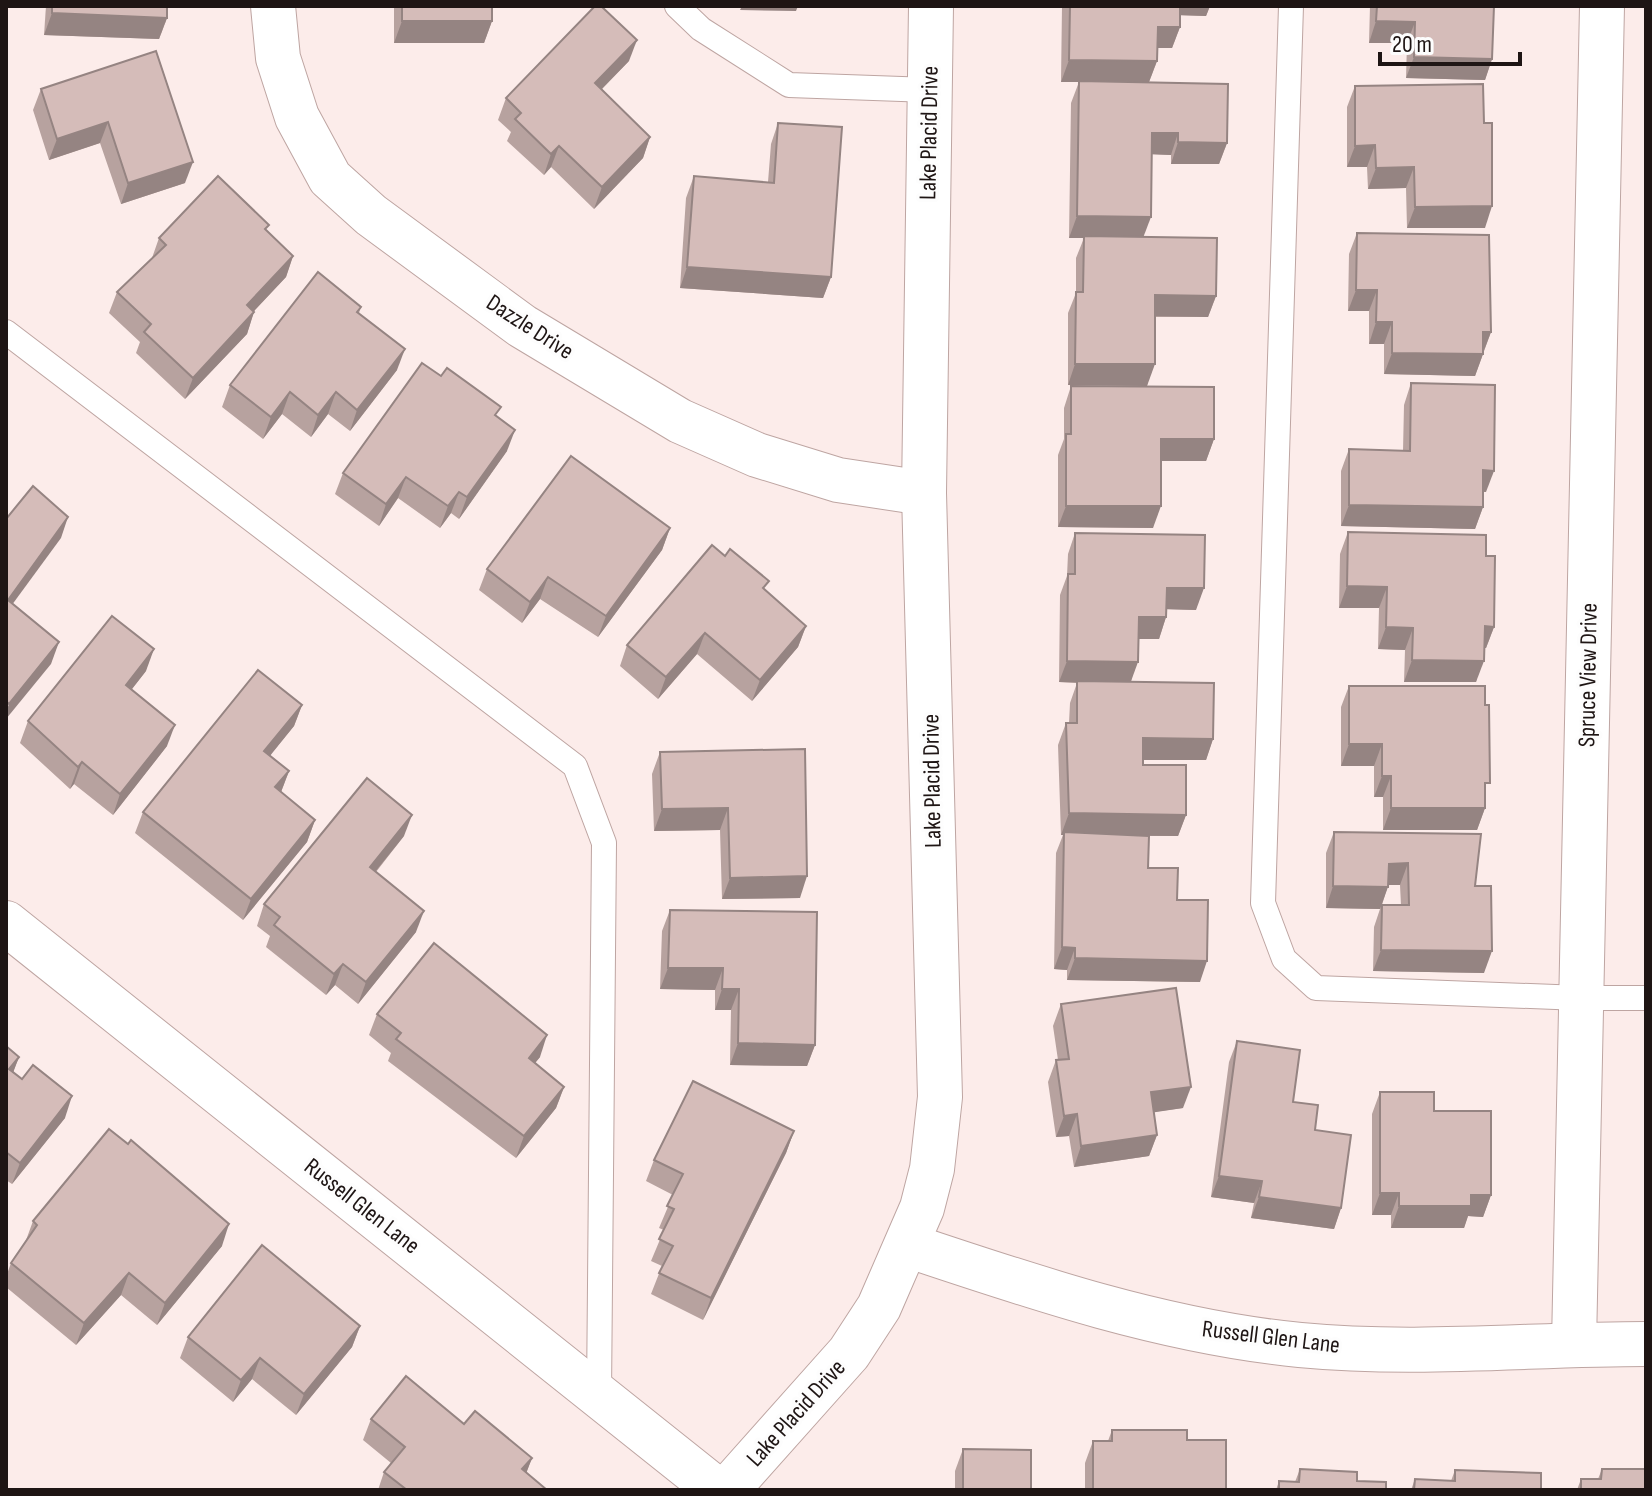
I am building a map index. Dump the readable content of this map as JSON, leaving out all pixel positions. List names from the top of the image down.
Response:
{
  "streets": {
    "street": [
      "Lake Placid Drive",
      "Dazzle Drive",
      "Spruce View Drive",
      "Russell Glen Lane"
    ]
  },
  "crossings": [
    ["Lake Placid Drive", "Dazzle Drive"],
    ["Lake Placid Drive", "Russell Glen Lane"],
    ["Spruce View Drive", "Russell Glen Lane"]
  ],
  "scale_bar": "20 m"
}
